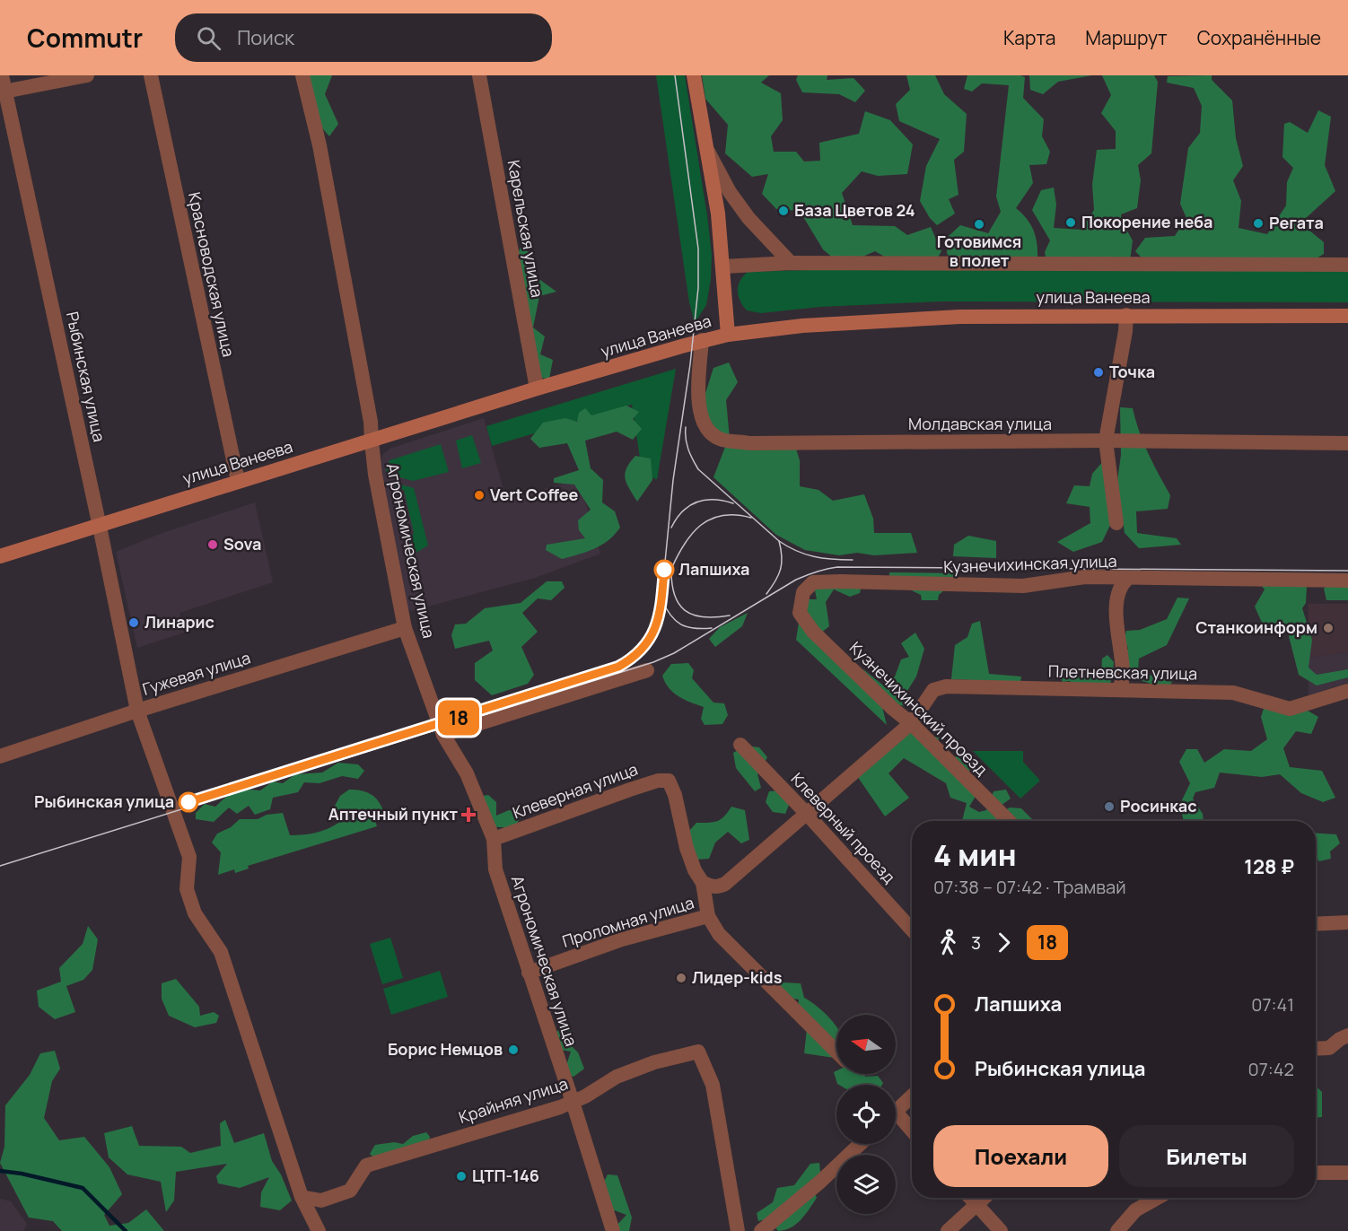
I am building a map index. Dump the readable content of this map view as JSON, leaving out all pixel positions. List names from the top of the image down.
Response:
{
  "streets": {
    "main road": ["улица Ванеева"],
    "street": [
      "Карельская улица",
      "Красноводская улица",
      "Рыбинская улица",
      "Молдавская улица",
      "Агрономическая улица",
      "Кузнечихинская улица",
      "Плетневская улица",
      "Гужевая улица",
      "Кузнечихинский проезд",
      "Клеверная улица",
      "Клеверный проезд",
      "Проломная улица",
      "Крайняя улица"
    ]
  },
  "crossings": [
    ["Карельская улица", "улица Ванеева"],
    ["Красноводская улица", "улица Ванеева"],
    ["улица Ванеева", "Рыбинская улица"],
    ["улица Ванеева", "Молдавская улица"],
    ["улица Ванеева", "Агрономическая улица"],
    ["Рыбинская улица", "Гужевая улица"],
    ["Рыбинская улица", "Крайняя улица"],
    ["Агрономическая улица", "Гужевая улица"],
    ["Агрономическая улица", "Клеверная улица"],
    ["Агрономическая улица", "Проломная улица"],
    ["Агрономическая улица", "Крайняя улица"],
    ["Кузнечихинская улица", "Кузнечихинский проезд"],
    ["Плетневская улица", "Кузнечихинский проезд"],
    ["Плетневская улица", "Клеверный проезд"],
    ["Плетневская улица", "Проломная улица"],
    ["Клеверная улица", "Проломная улица"]
  ],
  "places": {
    "other": [
      "База Цветов 24",
      "Покорение неба",
      "Регата",
      "Готовимся в полет",
      "Точка",
      "Vert Coffee",
      "Sova",
      "Лапшиха",
      "Линарис",
      "Станкоинформ",
      "Рыбинская улица",
      "Росинкас",
      "Лидер-kids",
      "Борис Немцов",
      "ЦТП-146"
    ],
    "health": ["Аптечный пункт"]
  },
  "lines": ["tram line 18"],
  "north": "left",
  "page": {
    "header": "Commutr",
    "search": "Поиск",
    "nav": ["Карта", "Маршрут", "Сохранённые"],
    "on_map": "18",
    "heading": ["4 мин", "07:38 – 07:42 · Трамвай", "128 ₽"],
    "legs": ["3", "18"],
    "list": [
      {
        "name": "Лапшиха",
        "value": "07:41"
      },
      {
        "name": "Рыбинская улица",
        "value": "07:42"
      }
    ],
    "buttons": ["Поехали", "Билеты"]
  }
}
